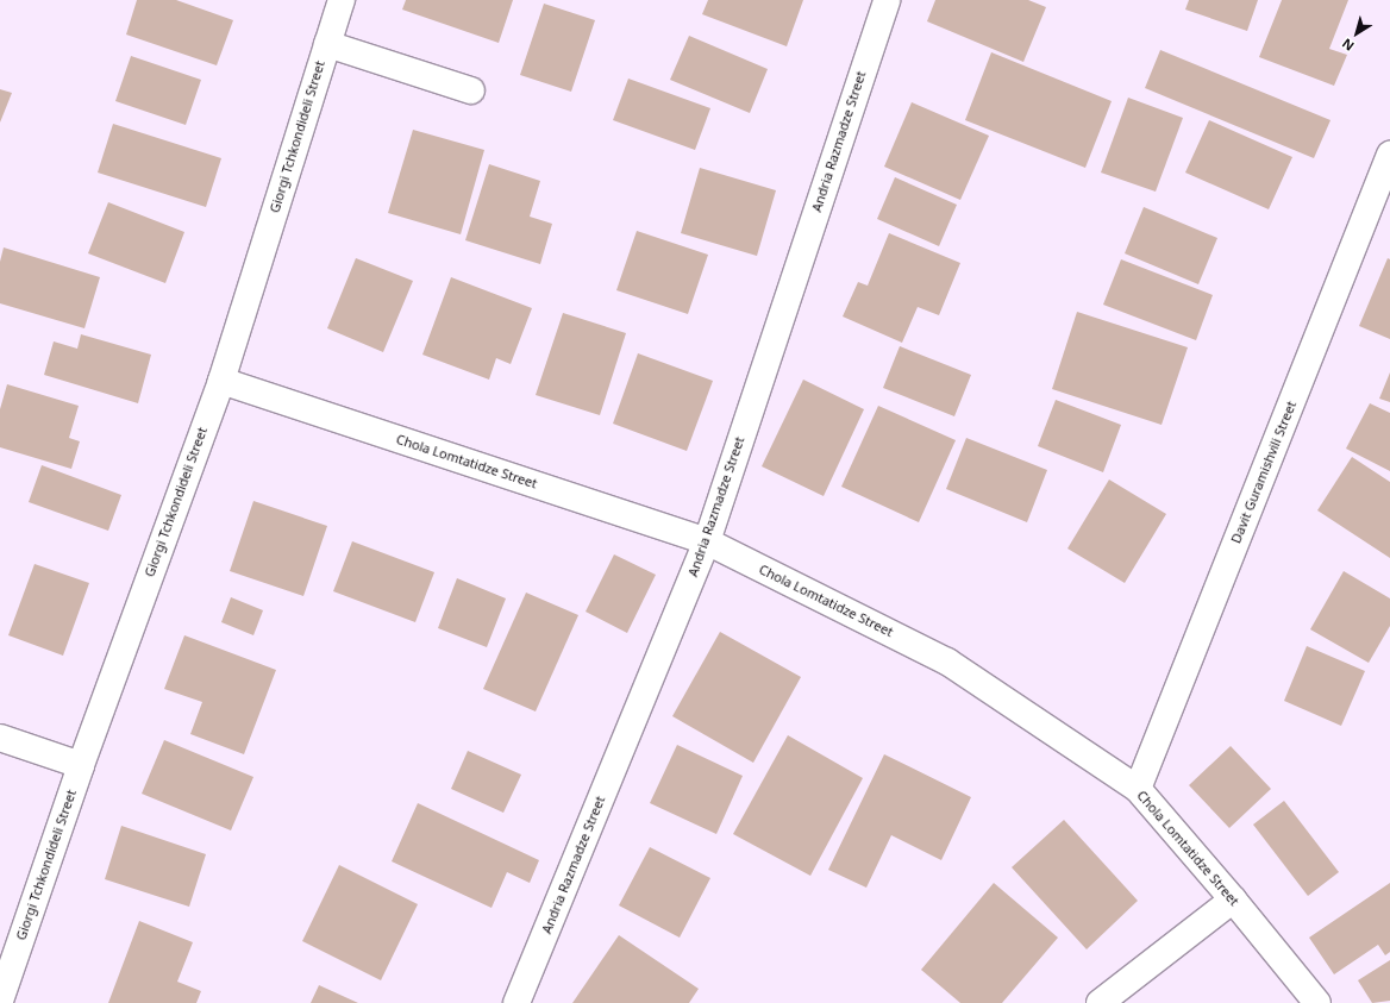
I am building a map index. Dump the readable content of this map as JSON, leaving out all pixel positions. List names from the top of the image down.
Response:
{
  "streets": {
    "street": [
      "Giorgi Tchkondideli Street",
      "Andria Razmadze Street",
      "Chola Lomtatidze Street",
      "Davit Guramishvili Street"
    ]
  },
  "crossings": [
    ["Giorgi Tchkondideli Street", "Chola Lomtatidze Street"],
    ["Andria Razmadze Street", "Chola Lomtatidze Street"],
    ["Chola Lomtatidze Street", "Davit Guramishvili Street"]
  ],
  "north": "bottom left"
}
